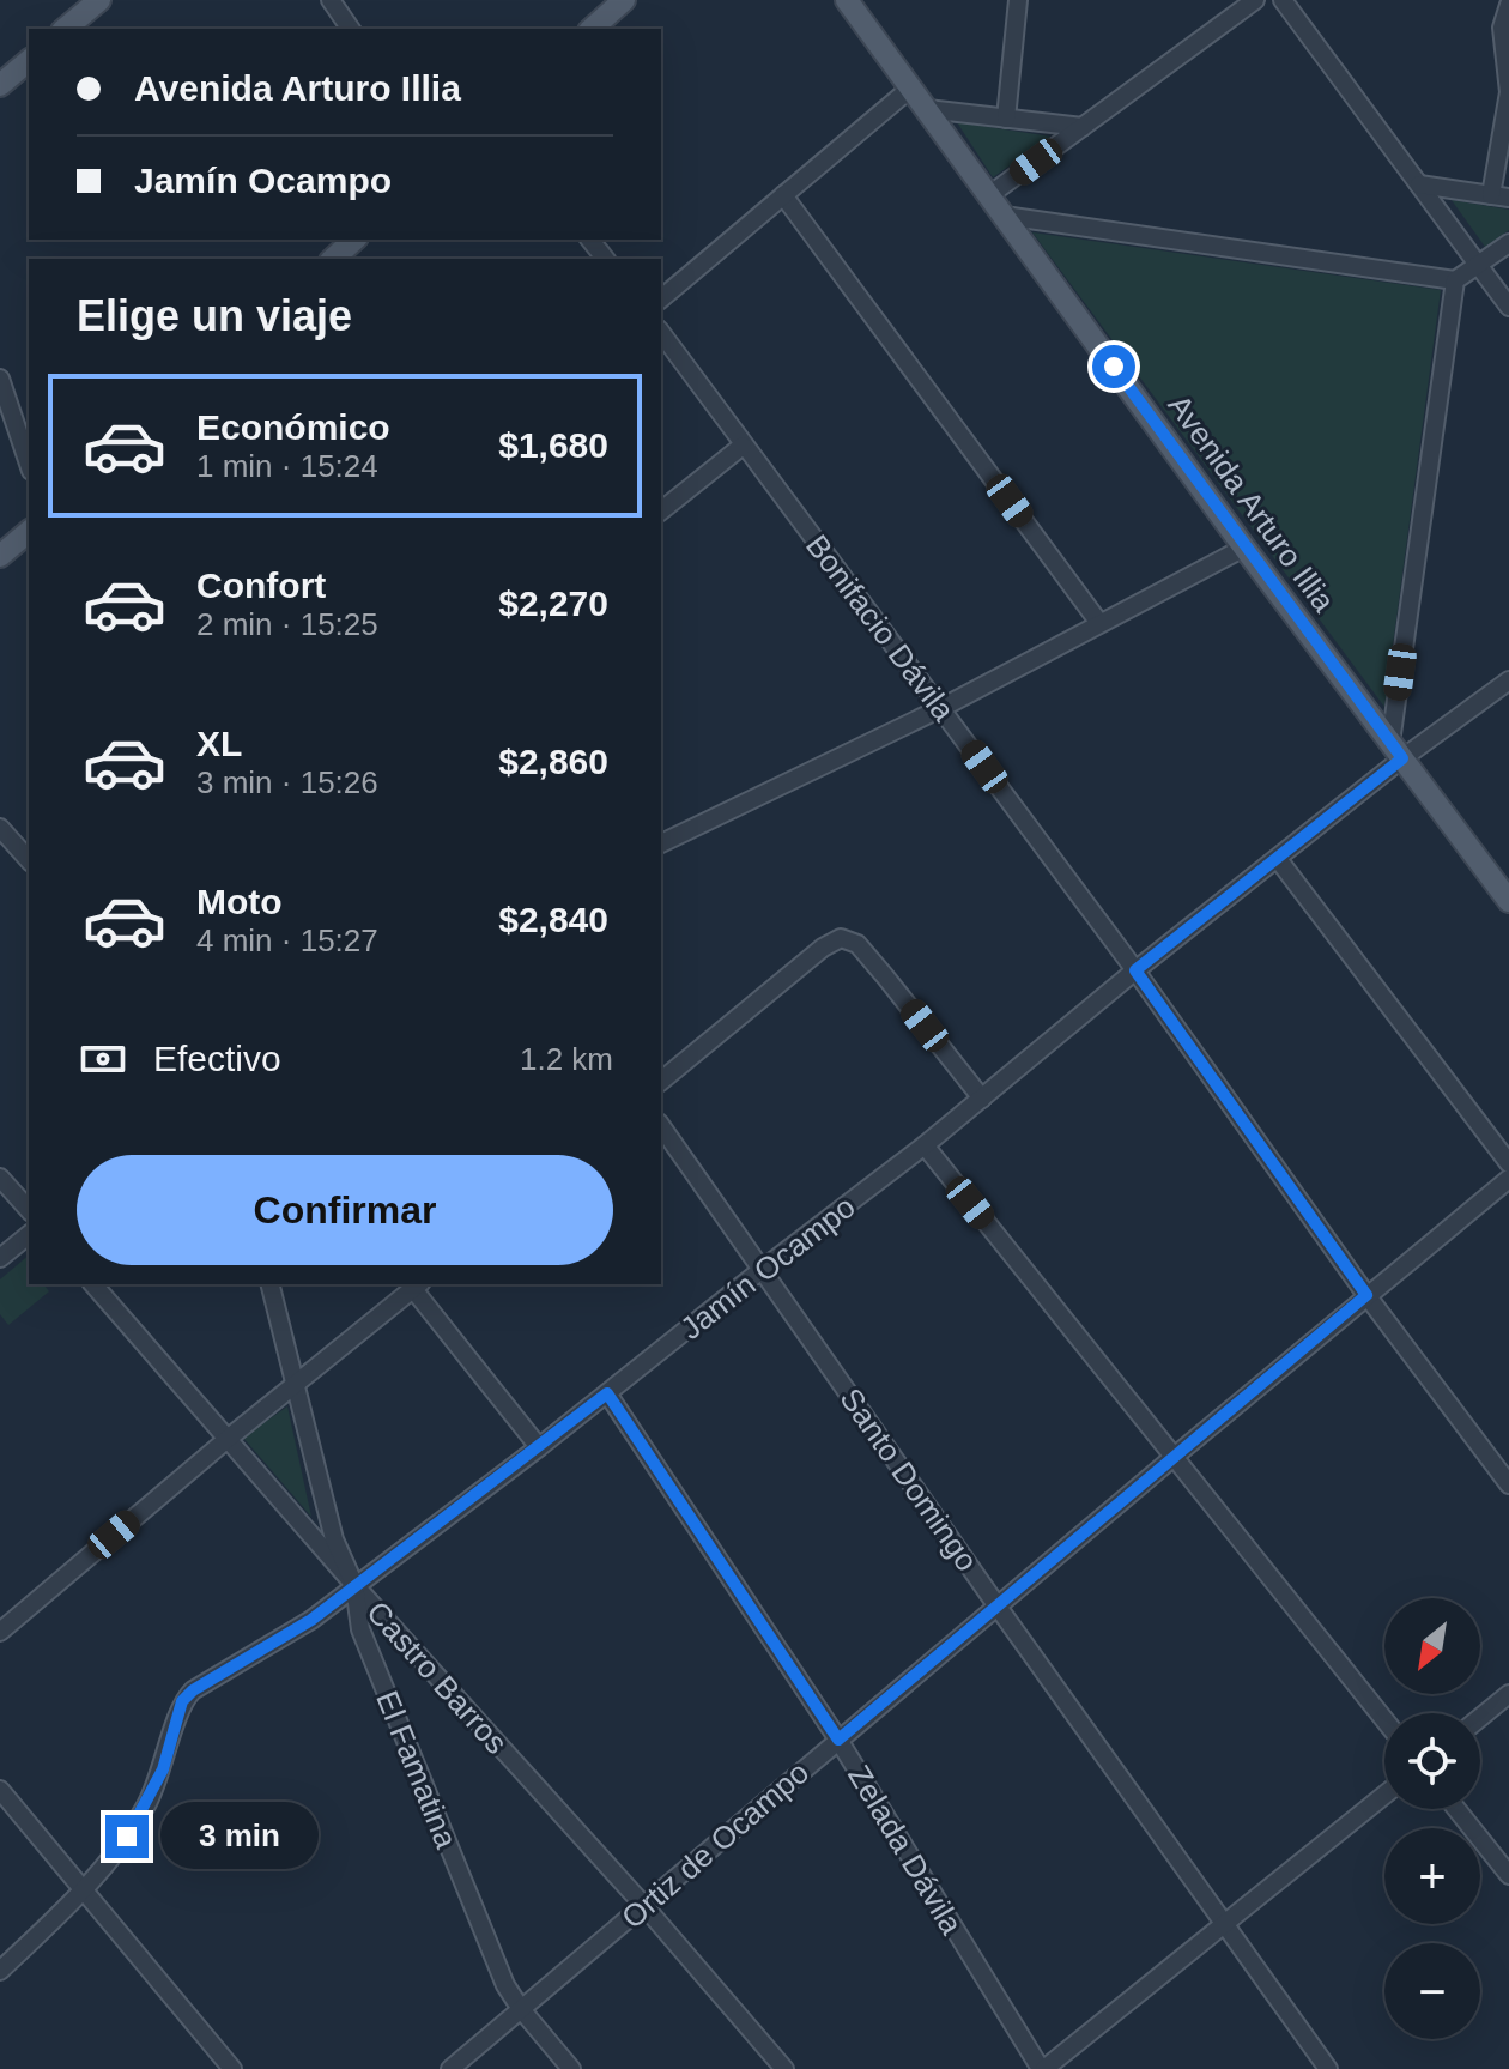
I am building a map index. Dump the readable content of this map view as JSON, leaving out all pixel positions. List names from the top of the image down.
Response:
{
  "streets": {
    "main road": ["Avenida Arturo Illia"],
    "street": [
      "Bonifacio Dávila",
      "Jamín Ocampo",
      "Santo Domingo",
      "Castro Barros",
      "El Famatina",
      "Ortiz de Ocampo",
      "Zelada Dávila"
    ]
  },
  "crossings": [
    ["Avenida Arturo Illia", "Jamín Ocampo"],
    ["Bonifacio Dávila", "Jamín Ocampo"],
    ["Bonifacio Dávila", "Ortiz de Ocampo"],
    ["Jamín Ocampo", "Santo Domingo"],
    ["Jamín Ocampo", "Castro Barros"],
    ["Jamín Ocampo", "El Famatina"],
    ["Jamín Ocampo", "Zelada Dávila"],
    ["Santo Domingo", "Ortiz de Ocampo"],
    ["Castro Barros", "El Famatina"],
    ["Castro Barros", "Ortiz de Ocampo"],
    ["El Famatina", "Ortiz de Ocampo"],
    ["Ortiz de Ocampo", "Zelada Dávila"]
  ],
  "north": "bottom left",
  "page": {
    "banner": ["Avenida Arturo Illia", "Jamín Ocampo"],
    "heading": "Elige un viaje",
    "list": [
      {
        "name": "Económico",
        "note": "1 min · 15:24",
        "value": "$1,680"
      },
      {
        "name": "Confort",
        "note": "2 min · 15:25",
        "value": "$2,270"
      },
      {
        "name": "XL",
        "note": "3 min · 15:26",
        "value": "$2,860"
      },
      {
        "name": "Moto",
        "note": "4 min · 15:27",
        "value": "$2,840"
      }
    ],
    "pay": ["Efectivo", "1.2 km"],
    "buttons": "Confirmar",
    "map_buttons": ["+", "−"],
    "bubble": "3 min"
  }
}
